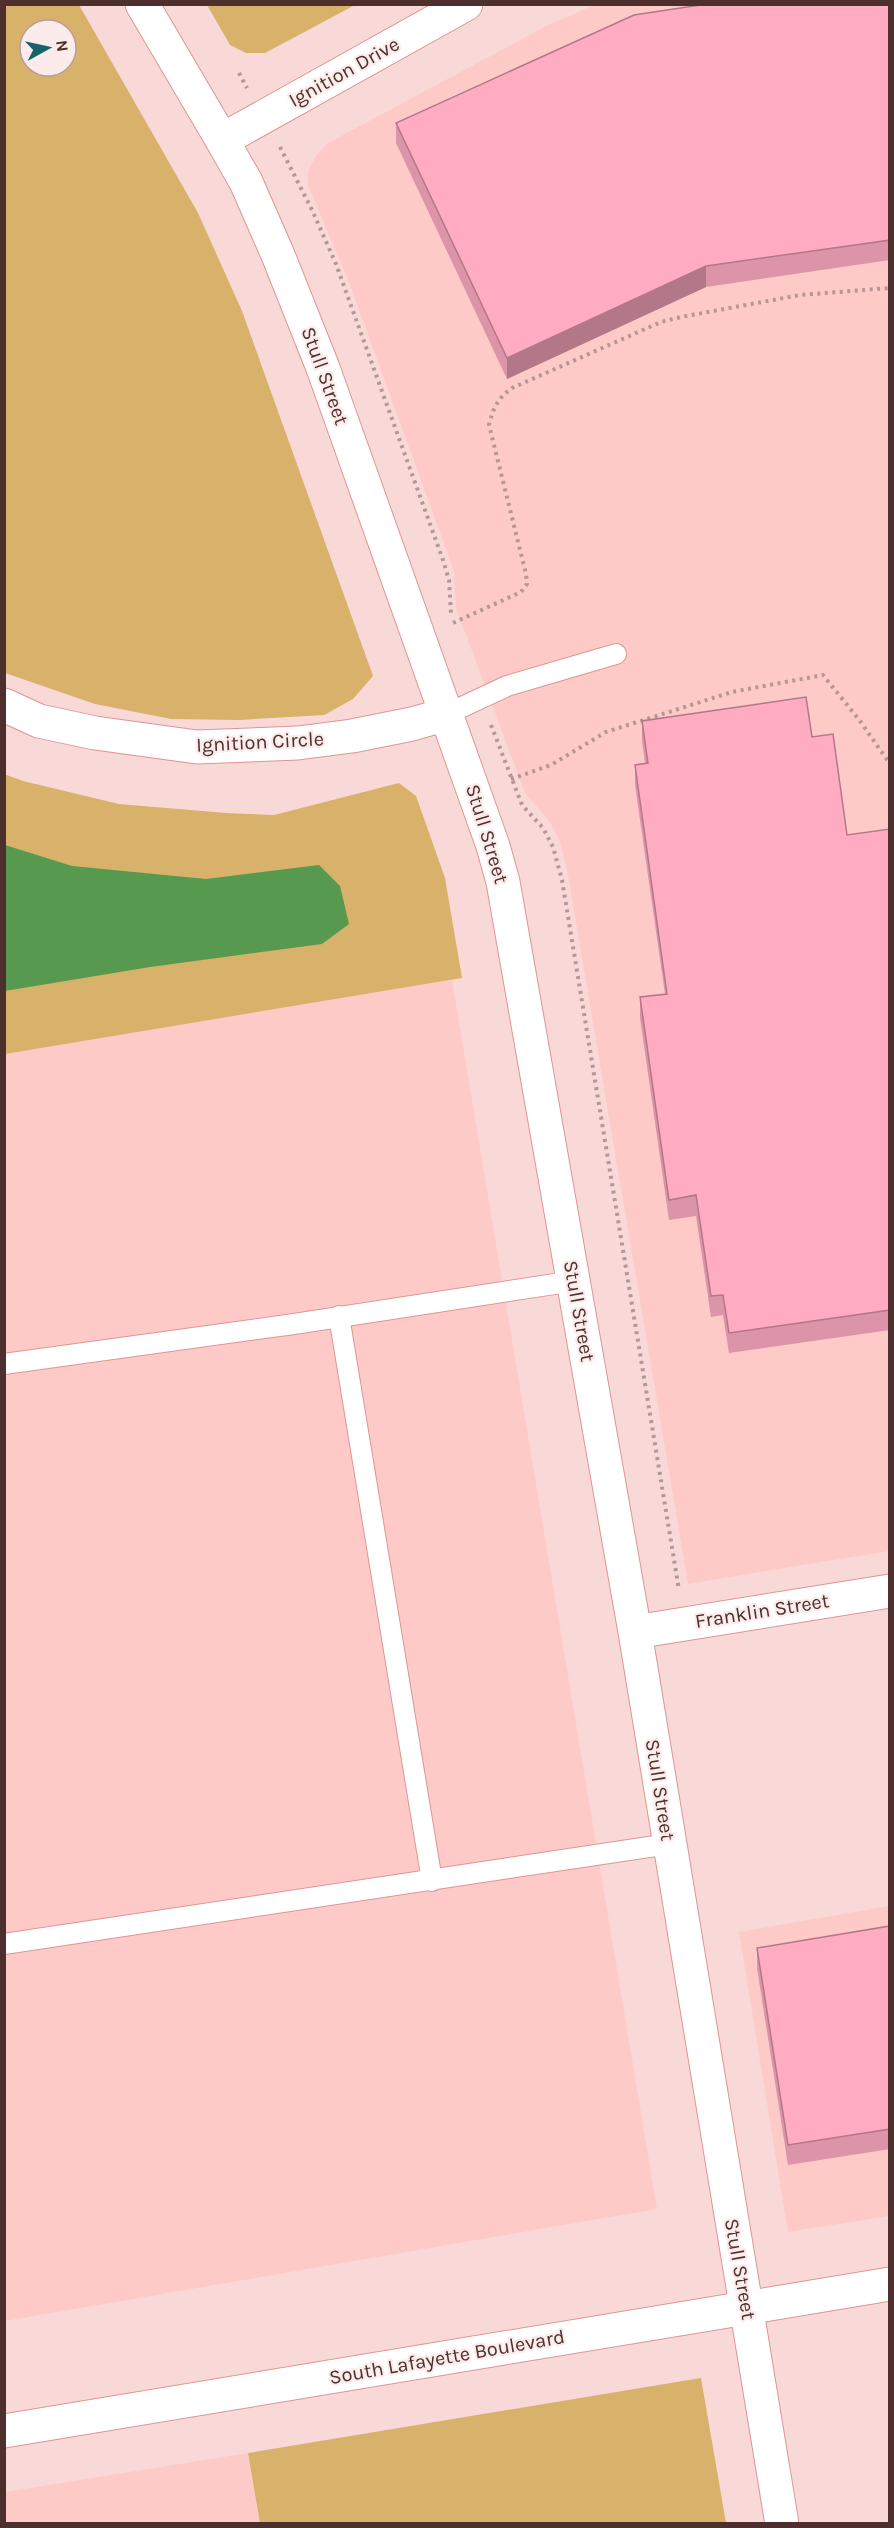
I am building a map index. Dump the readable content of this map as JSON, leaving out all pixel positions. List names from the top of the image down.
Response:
{
  "streets": {
    "street": [
      "Ignition Drive",
      "Stull Street",
      "Ignition Circle",
      "Franklin Street",
      "South Lafayette Boulevard"
    ]
  },
  "crossings": [
    ["Ignition Drive", "Stull Street"],
    ["Stull Street", "Ignition Circle"],
    ["Stull Street", "Franklin Street"],
    ["Stull Street", "South Lafayette Boulevard"]
  ],
  "north": "right"
}
